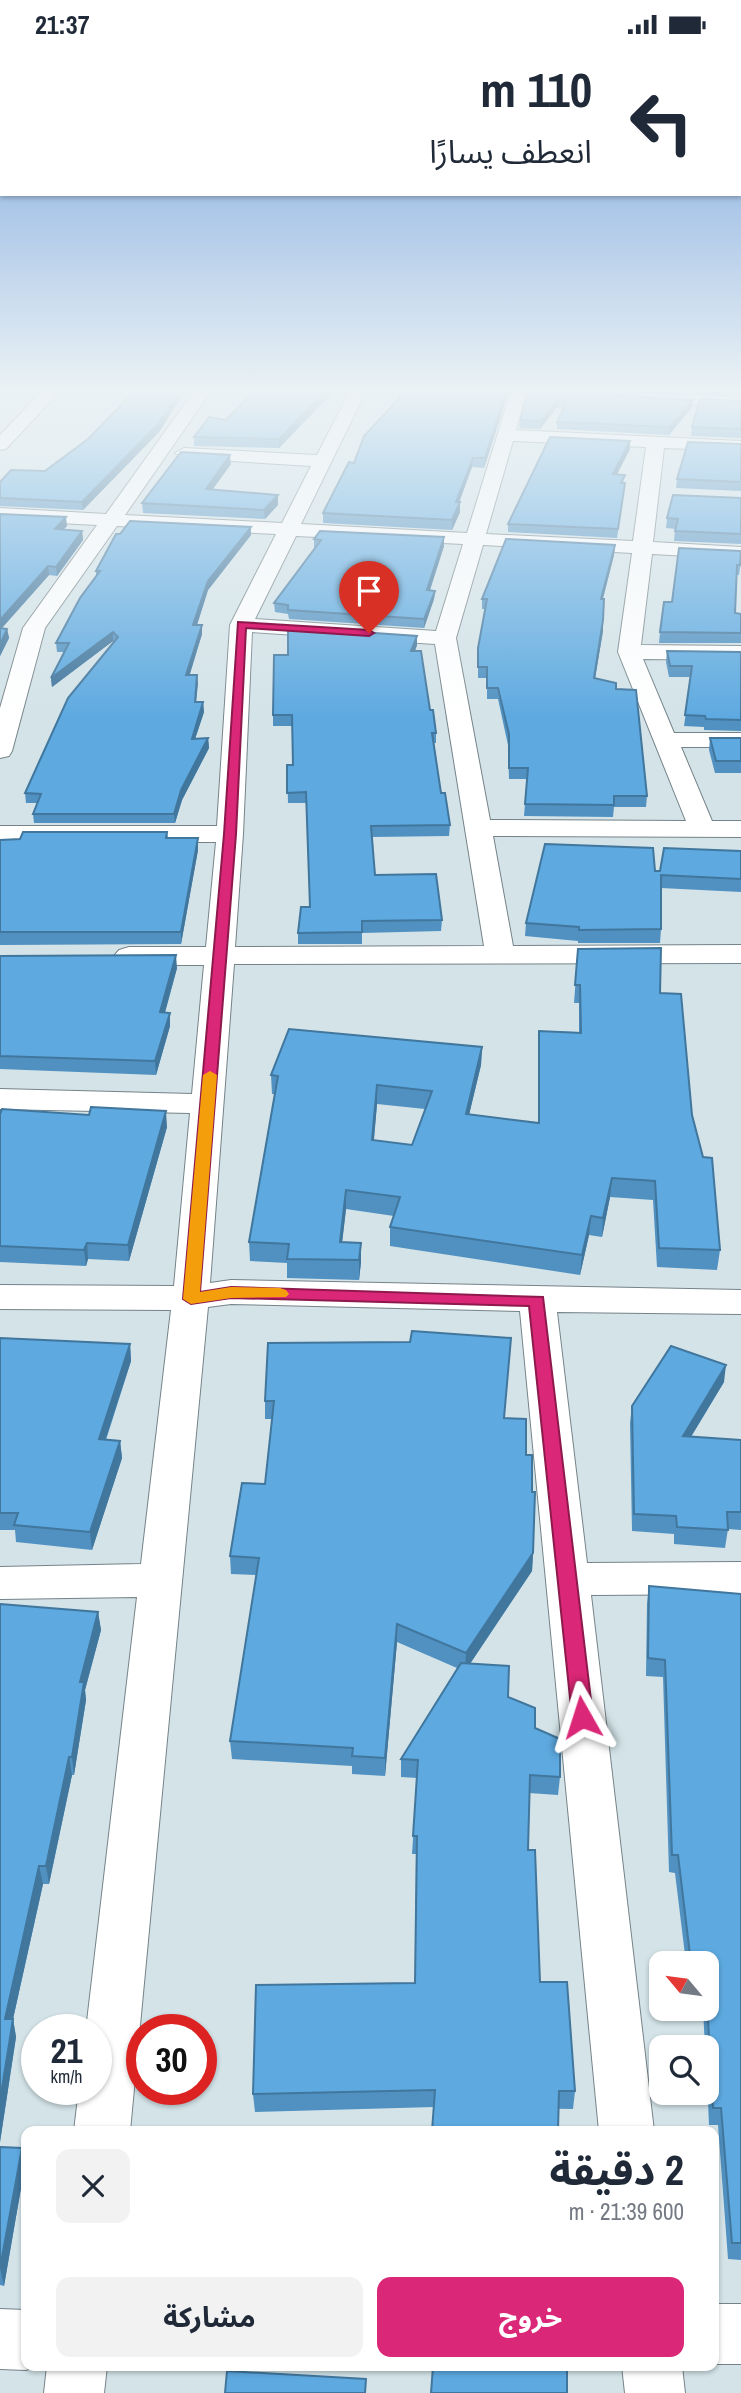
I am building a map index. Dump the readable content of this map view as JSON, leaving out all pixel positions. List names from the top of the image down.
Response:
{
  "north": "top left",
  "page": {
    "status": "21:37",
    "turn": ["110 m", "انعطف يسارًا"],
    "speed": "21 km/h",
    "limit": "30",
    "heading": ["2 دقيقة", "600 m · 21:39"],
    "buttons": ["خروج", "مشاركة"]
  }
}
